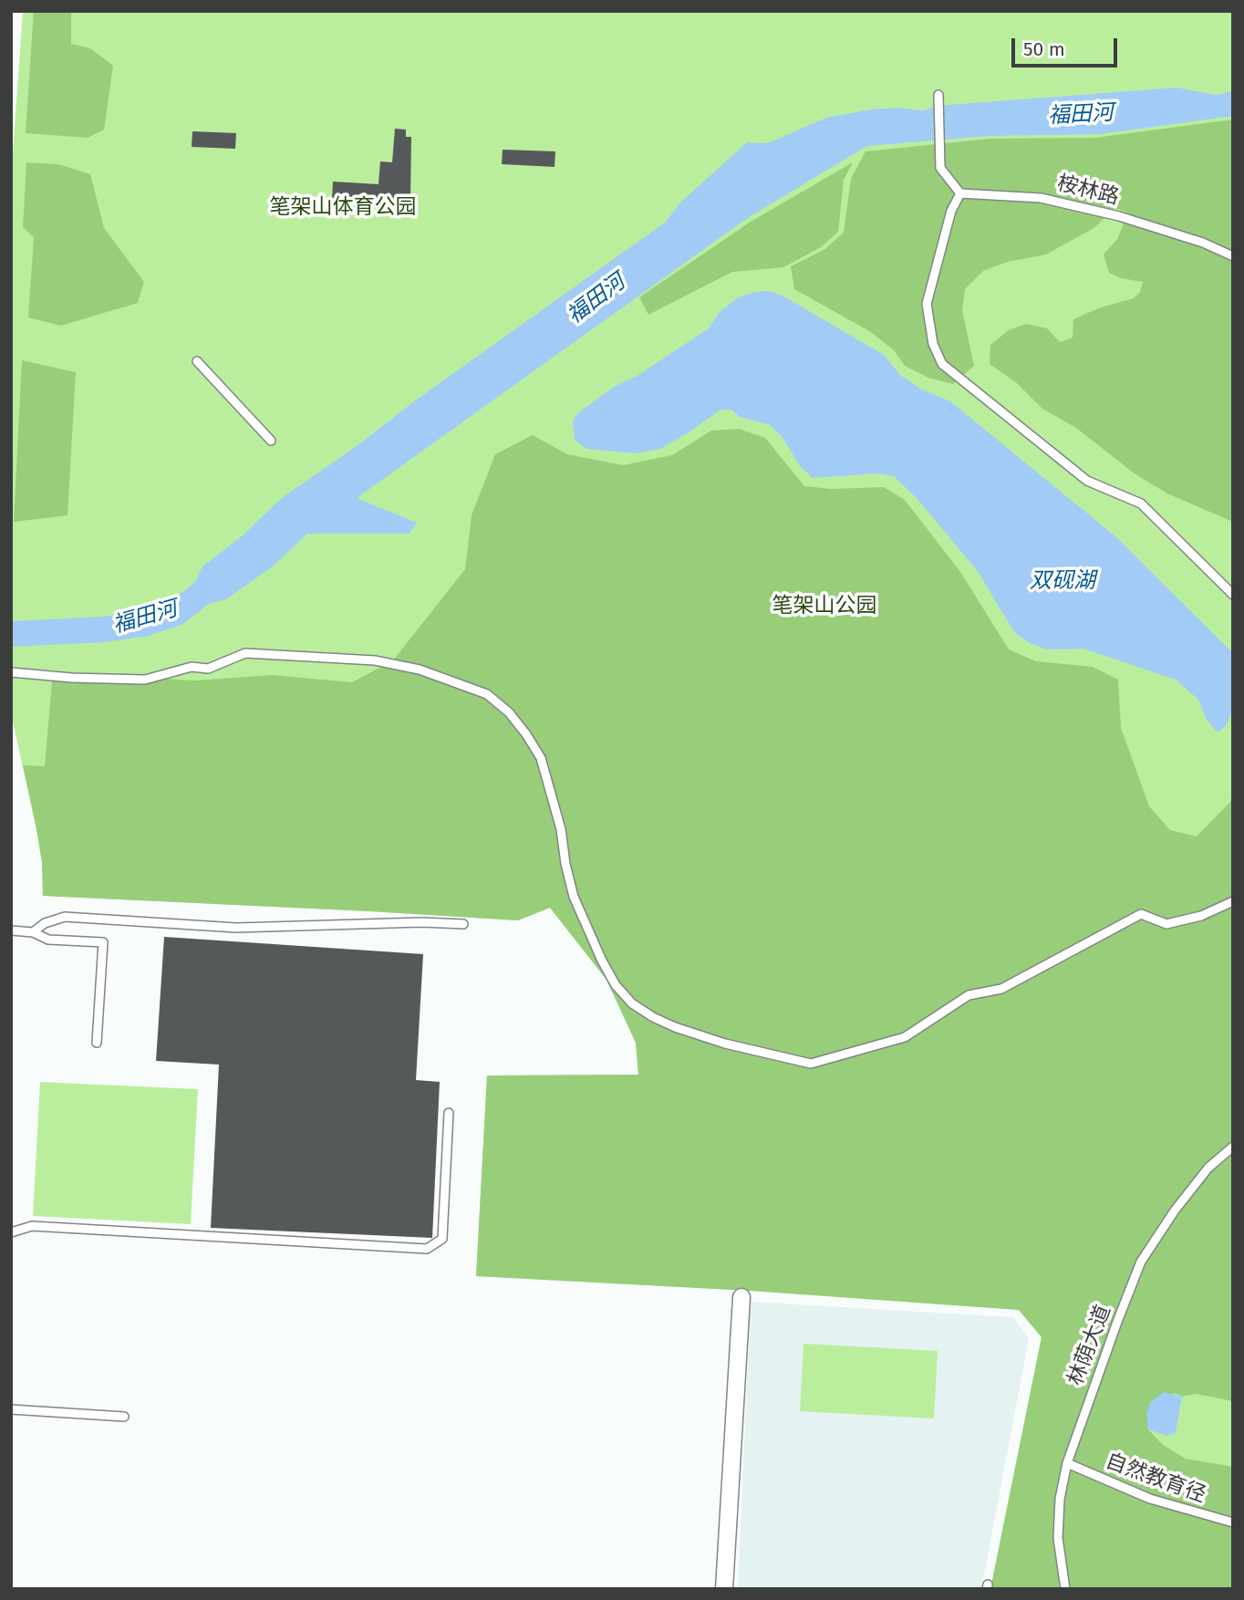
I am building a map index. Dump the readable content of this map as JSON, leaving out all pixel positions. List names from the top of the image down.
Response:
{
  "streets": {
    "lane": ["桉林路", "林荫大道", "自然教育径"]
  },
  "crossings": [
    ["林荫大道", "自然教育径"]
  ],
  "water": ["福田河", "双砚湖"],
  "parks": ["笔架山体育公园", "笔架山公园"],
  "scale_bar": "50 m"
}
